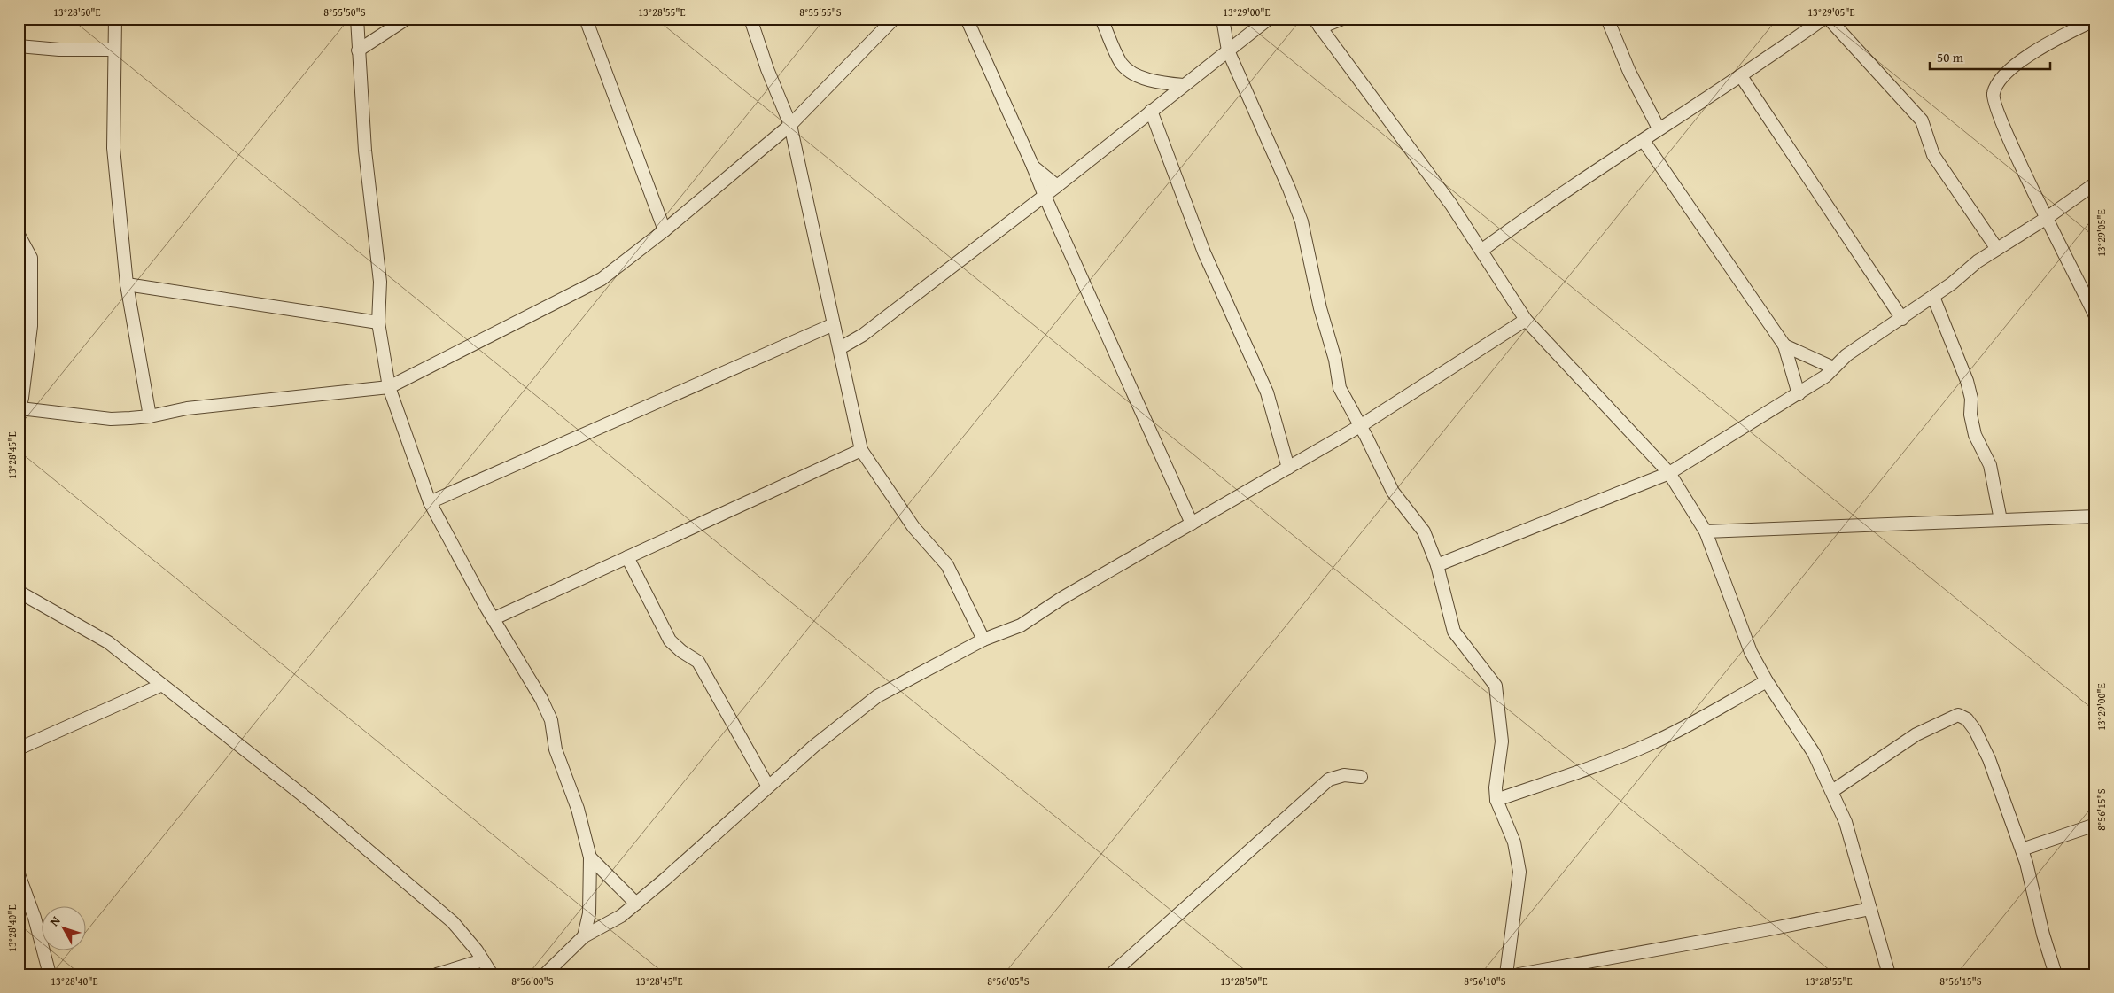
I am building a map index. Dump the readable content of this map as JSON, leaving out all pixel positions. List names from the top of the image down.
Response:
{
  "scale_bar": "50 m",
  "north": "top left",
  "coordinates": [
    "13°28'50\"E",
    "8°55'50\"S",
    "13°28'55\"E",
    "8°55'55\"S",
    "13°29'00\"E",
    "13°29'05\"E",
    "13°28'45\"E",
    "8°56'15\"S",
    "13°28'40\"E",
    "8°56'00\"S",
    "8°56'05\"S",
    "8°56'10\"S"
  ]
}
